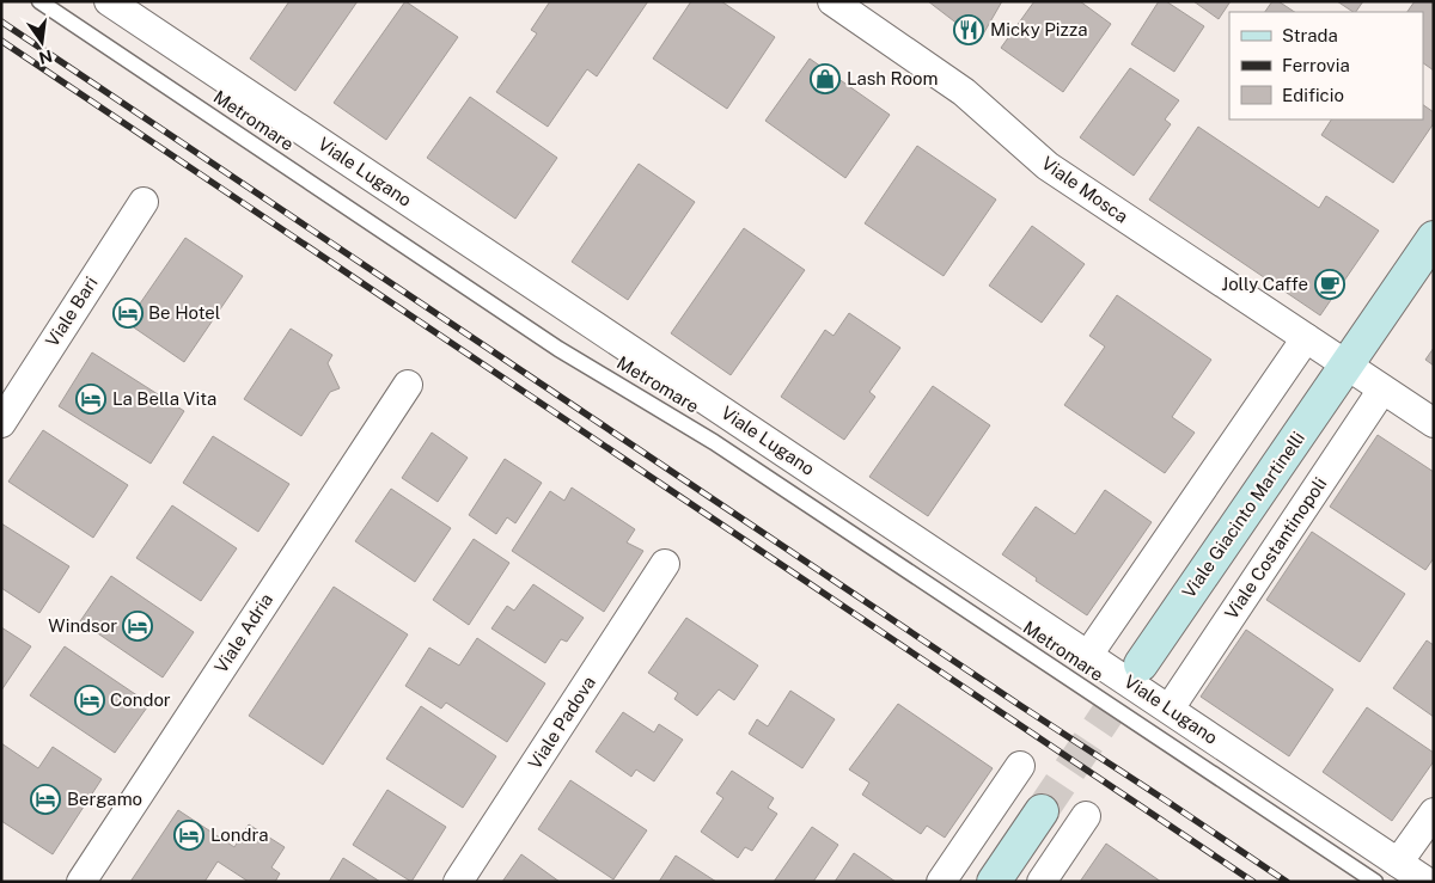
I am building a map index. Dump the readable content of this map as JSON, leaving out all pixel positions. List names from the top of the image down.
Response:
{
  "streets": {
    "street": [
      "Viale Lugano",
      "Viale Mosca",
      "Viale Bari",
      "Viale Giacinto Martinelli",
      "Viale Costantinopoli",
      "Viale Adria",
      "Viale Padova"
    ],
    "lane": ["Metromare"]
  },
  "crossings": [
    ["Viale Lugano", "Viale Costantinopoli"],
    ["Viale Mosca", "Viale Giacinto Martinelli"],
    ["Viale Mosca", "Viale Costantinopoli"]
  ],
  "places": {
    "restaurant": ["Micky Pizza"],
    "shop": ["Lash Room"],
    "cafe": ["Jolly Caffe"],
    "hotel": [
      "Be Hotel",
      "La Bella Vita",
      "Windsor",
      "Condor",
      "Bergamo",
      "Londra"
    ]
  },
  "legend": ["Strada", "Ferrovia", "Edificio"],
  "north": "bottom"
}
